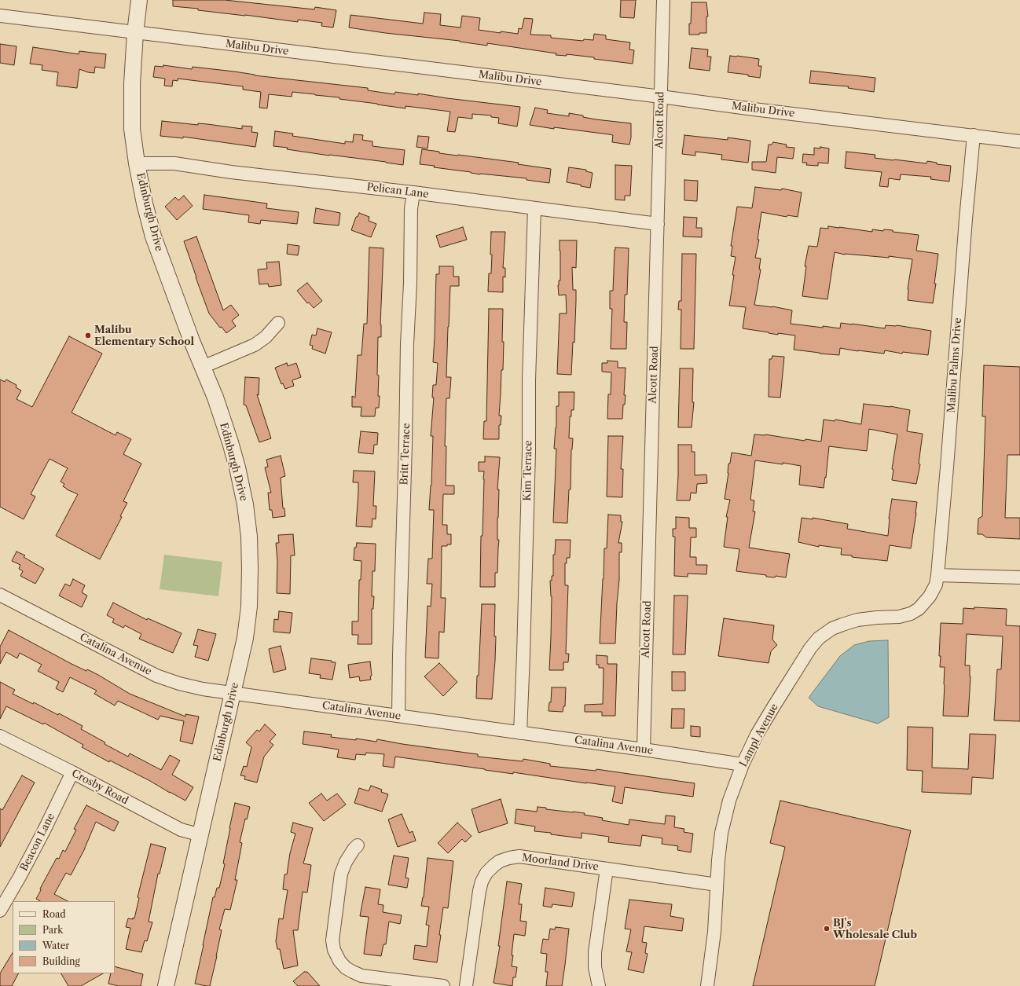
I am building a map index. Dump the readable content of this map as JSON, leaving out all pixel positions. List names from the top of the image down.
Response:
{
  "streets": {
    "street": [
      "Malibu Drive",
      "Alcott Road",
      "Pelican Lane",
      "Edinburgh Drive",
      "Malibu Palms Drive",
      "Britt Terrace",
      "Kim Terrace",
      "Catalina Avenue",
      "Lampl Avenue",
      "Crosby Road",
      "Beacon Lane",
      "Moorland Drive"
    ]
  },
  "crossings": [
    ["Malibu Drive", "Alcott Road"],
    ["Malibu Drive", "Edinburgh Drive"],
    ["Malibu Drive", "Malibu Palms Drive"],
    ["Alcott Road", "Pelican Lane"],
    ["Alcott Road", "Catalina Avenue"],
    ["Pelican Lane", "Edinburgh Drive"],
    ["Pelican Lane", "Britt Terrace"],
    ["Pelican Lane", "Kim Terrace"],
    ["Edinburgh Drive", "Catalina Avenue"],
    ["Edinburgh Drive", "Crosby Road"],
    ["Malibu Palms Drive", "Lampl Avenue"],
    ["Britt Terrace", "Catalina Avenue"],
    ["Kim Terrace", "Catalina Avenue"],
    ["Catalina Avenue", "Lampl Avenue"],
    ["Lampl Avenue", "Moorland Drive"],
    ["Crosby Road", "Beacon Lane"]
  ],
  "places": ["Malibu Elementary School", "BJ's Wholesale Club"],
  "legend": [
    "Road",
    "Park",
    "Water",
    "Building"
  ]
}
